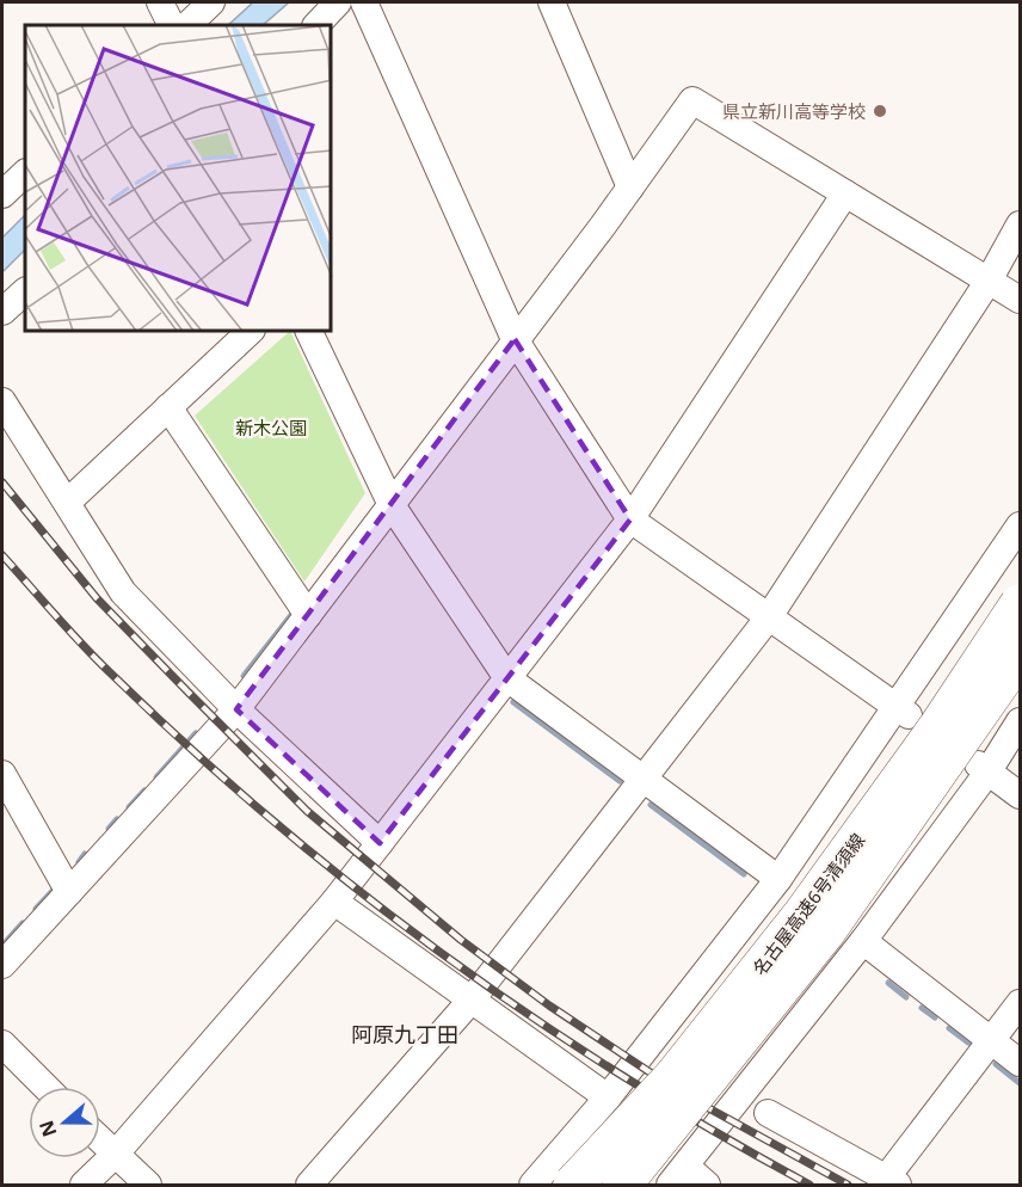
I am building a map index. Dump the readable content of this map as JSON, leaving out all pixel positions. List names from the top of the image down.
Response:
{
  "streets": {
    "highway": ["名古屋高速6号清須線"]
  },
  "districts": ["阿原九丁田"],
  "parks": ["新木公園"],
  "places": ["県立新川高等学校"],
  "north": "left"
}
